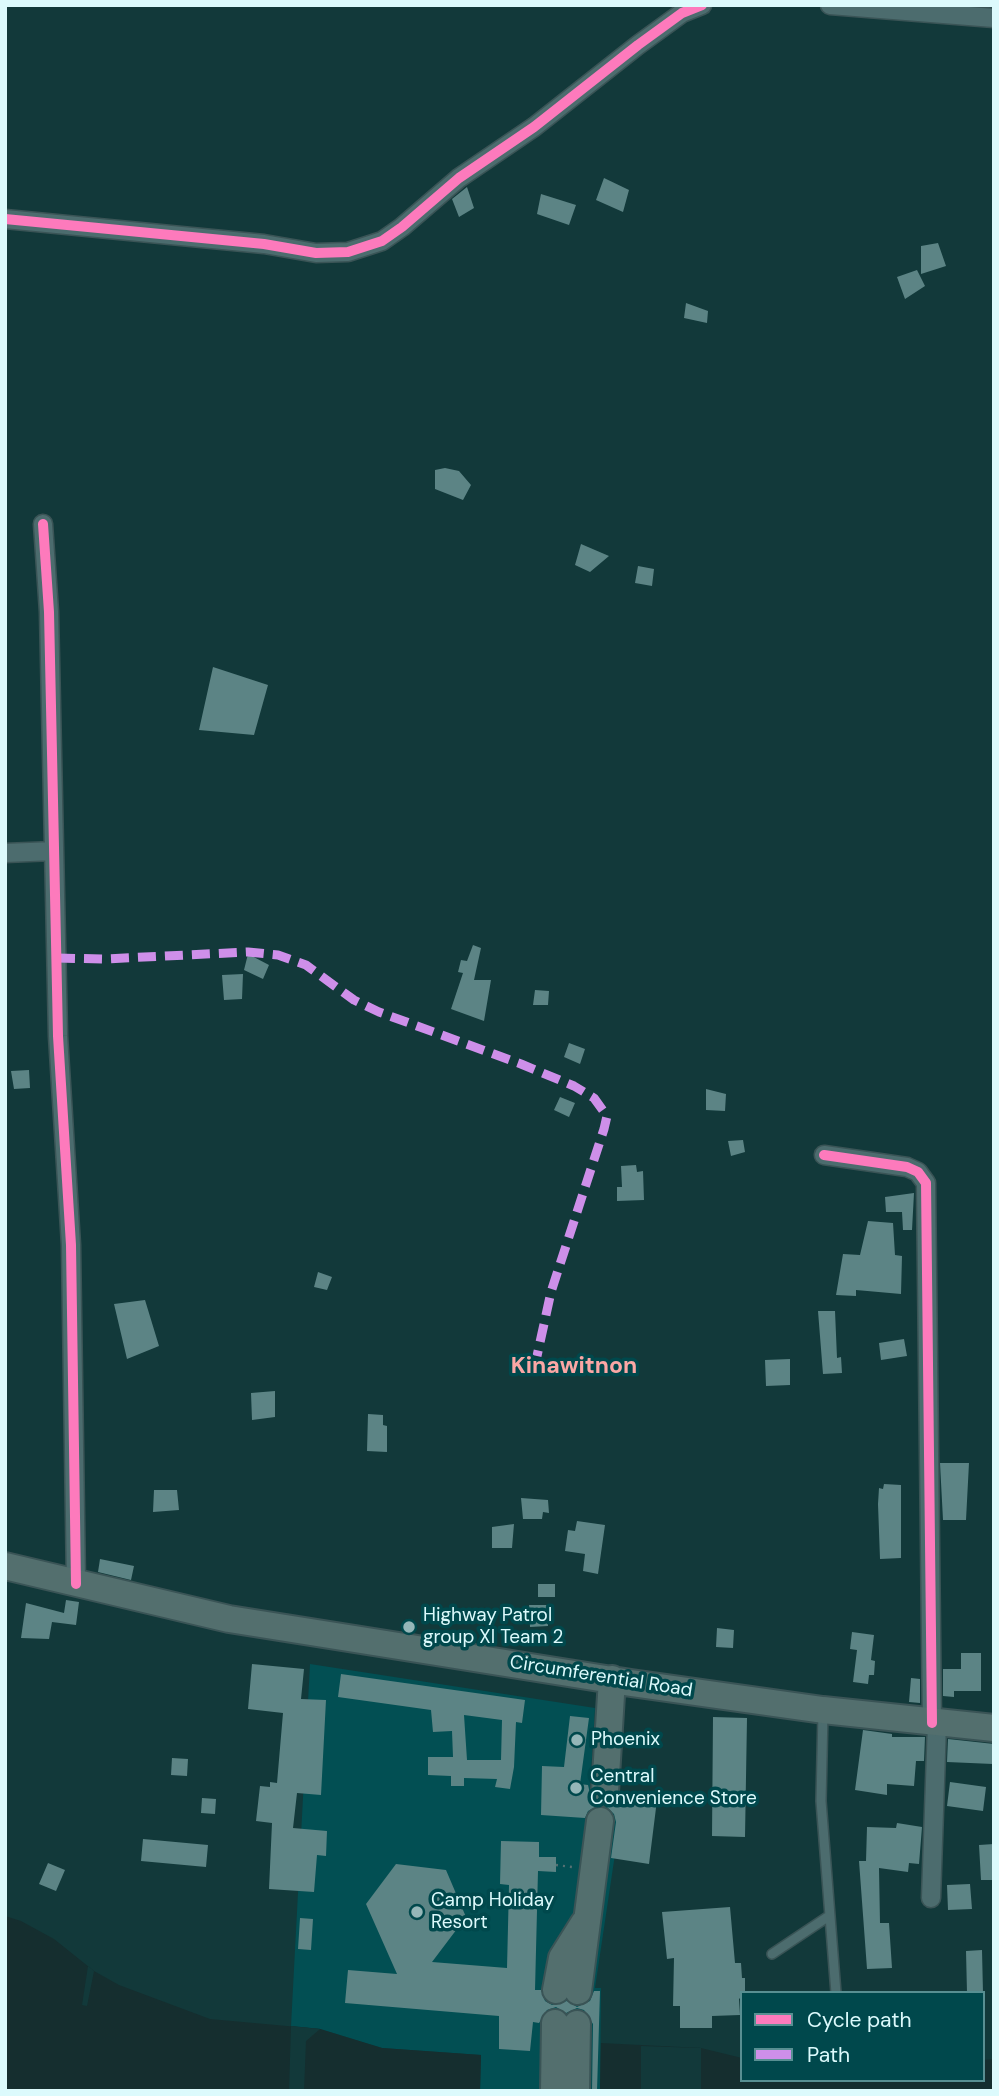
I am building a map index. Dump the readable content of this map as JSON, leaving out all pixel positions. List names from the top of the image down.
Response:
{
  "streets": {
    "main road": ["Circumferential Road"]
  },
  "districts": ["Kinawitnon"],
  "places": [
    "Highway Patrol group XI Team 2",
    "Phoenix",
    "Central Convenience Store",
    "Camp Holiday Resort"
  ],
  "legend": ["Cycle path", "Path"]
}
